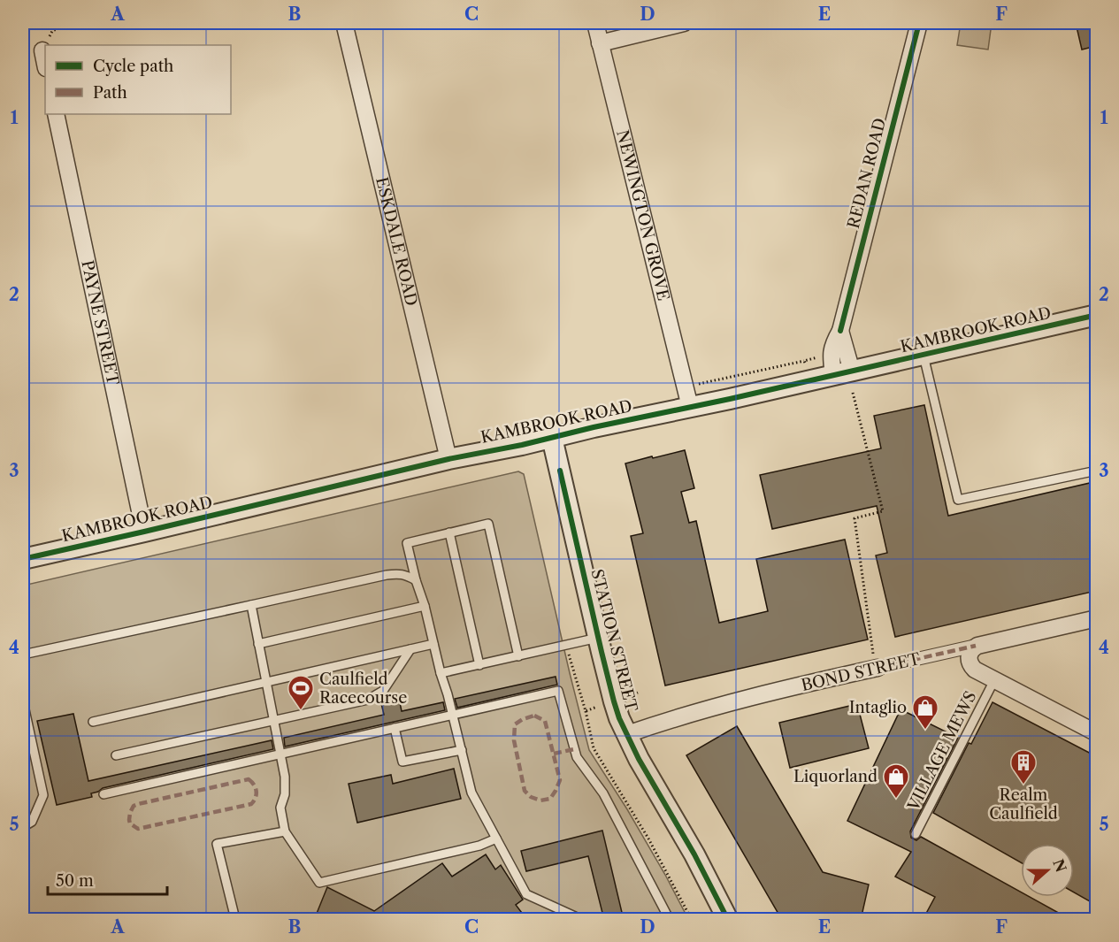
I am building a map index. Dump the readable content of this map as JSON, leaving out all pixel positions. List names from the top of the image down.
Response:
{
  "streets": {
    "street": [
      "REDAN ROAD",
      "NEWINGTON GROVE",
      "ESKDALE ROAD",
      "PAYNE STREET",
      "KAMBROOK ROAD",
      "STATION STREET",
      "BOND STREET"
    ],
    "lane": ["VILLAGE MEWS"]
  },
  "crossings": [
    ["REDAN ROAD", "KAMBROOK ROAD"],
    ["NEWINGTON GROVE", "KAMBROOK ROAD"],
    ["ESKDALE ROAD", "KAMBROOK ROAD"],
    ["PAYNE STREET", "KAMBROOK ROAD"],
    ["KAMBROOK ROAD", "STATION STREET"],
    ["STATION STREET", "BOND STREET"]
  ],
  "places": {
    "sports": ["Caulfield Racecourse"],
    "shop": ["Intaglio", "Liquorland"],
    "building": ["Realm Caulfield"]
  },
  "legend": ["Cycle path", "Path"],
  "scale_bar": "50 m",
  "north": "right",
  "grid": {
    "columns": [
      "A",
      "B",
      "C",
      "D",
      "E",
      "F"
    ],
    "rows": [
      "1",
      "2",
      "3",
      "4",
      "5"
    ]
  }
}
